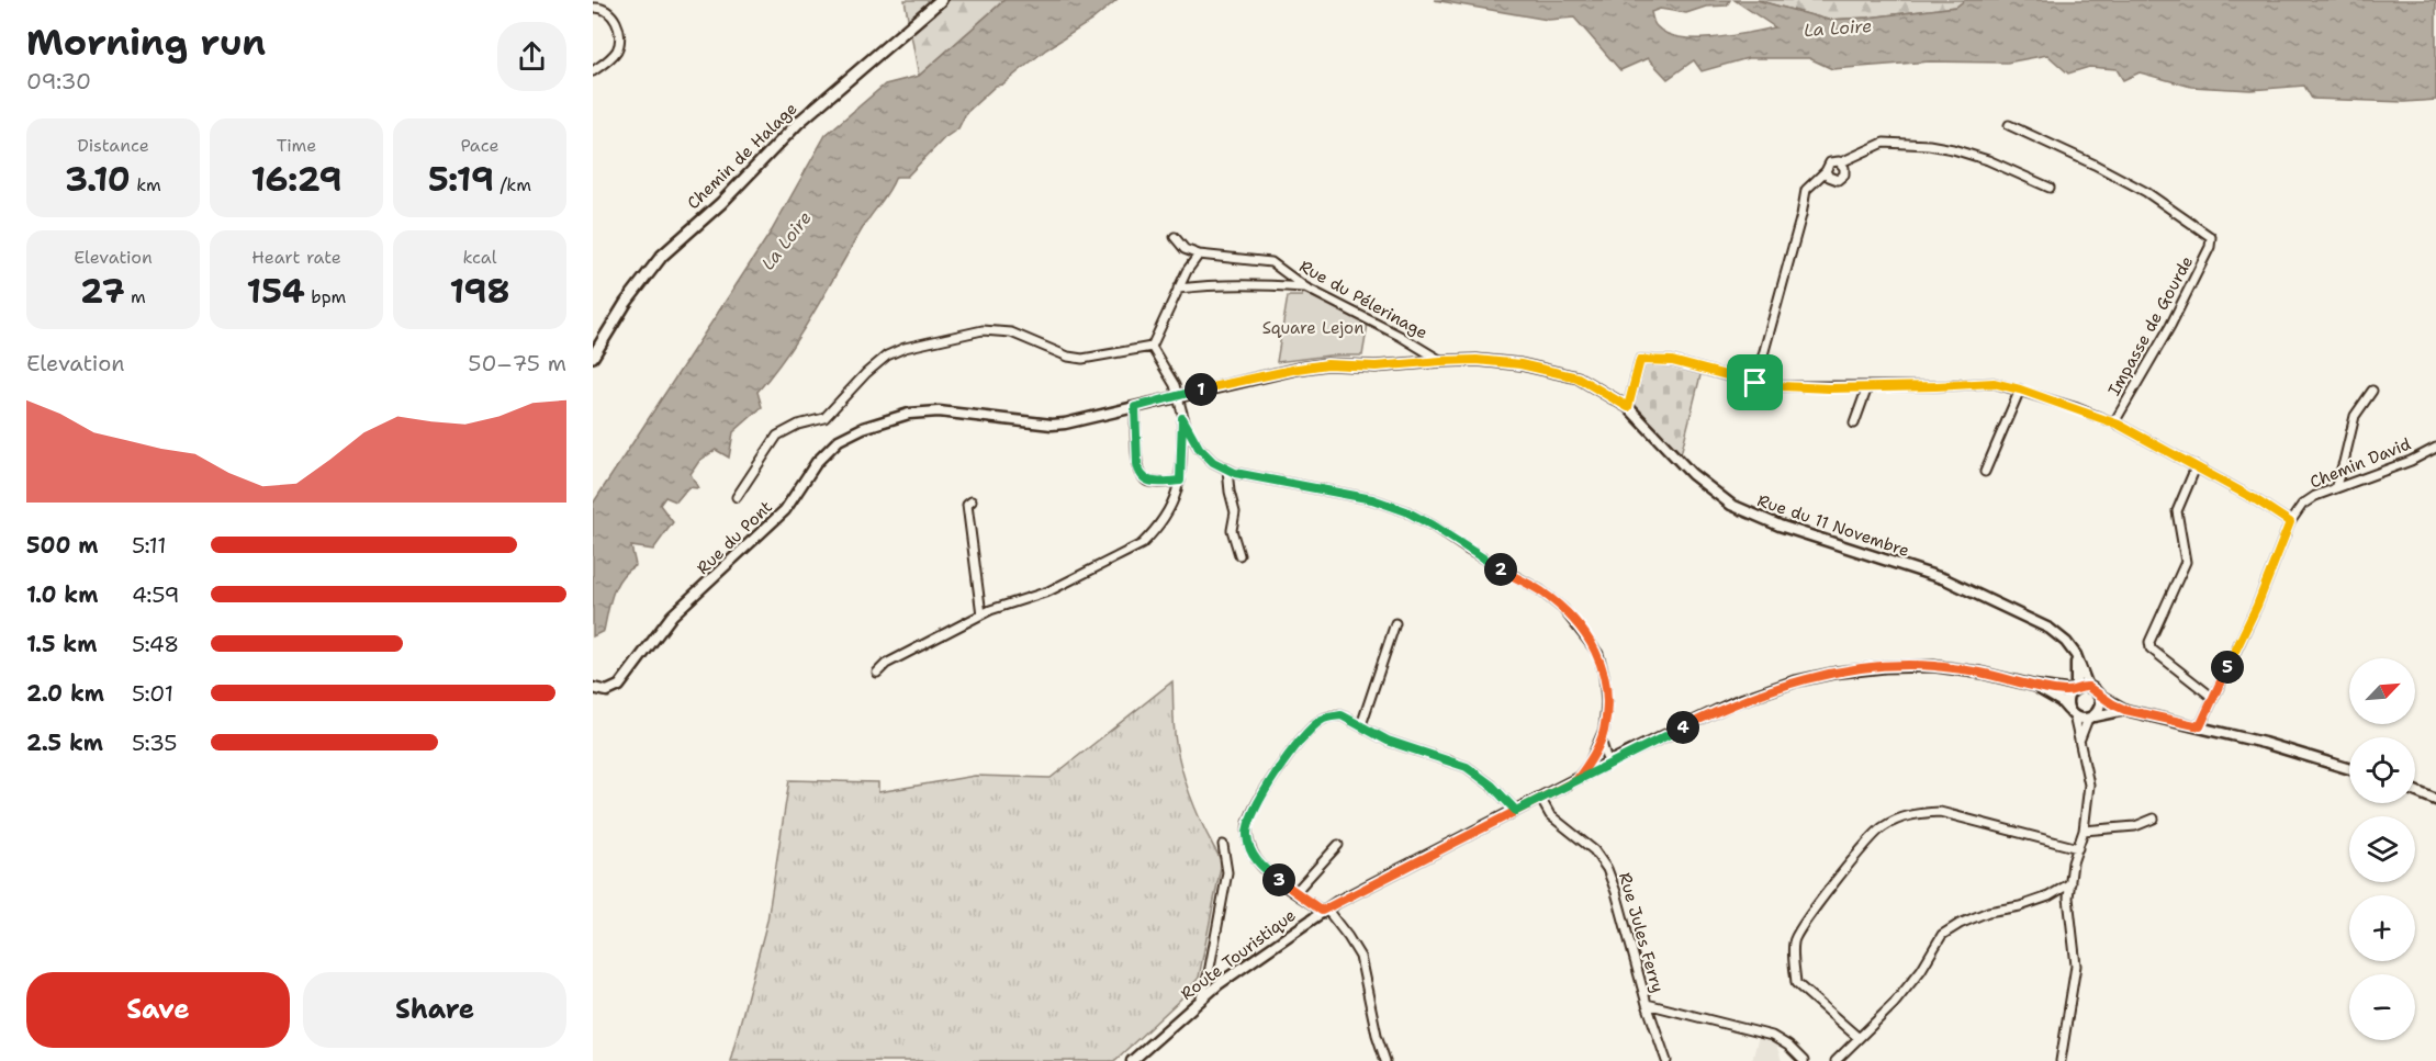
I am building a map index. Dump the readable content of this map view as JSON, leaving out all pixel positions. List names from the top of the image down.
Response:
{
  "streets": {
    "main road": ["Chemin de Halage"],
    "street": [
      "Rue du Pélerinage",
      "Impasse de Gourde",
      "Chemin David",
      "Rue du 11 Novembre",
      "Rue du Pont",
      "Rue Jules Ferry",
      "Route Touristique"
    ]
  },
  "crossings": [
    ["Rue du Pélerinage", "Rue du 11 Novembre"],
    ["Rue du 11 Novembre", "Rue du Pont"],
    ["Rue du 11 Novembre", "Route Touristique"],
    ["Rue Jules Ferry", "Route Touristique"]
  ],
  "water": ["La Loire"],
  "parks": ["Square Lejon"],
  "north": "top right",
  "page": {
    "heading": ["Morning run", "09:30"],
    "stats": [
      ["Distance", "3.10 km"],
      ["Time", "16:29"],
      ["Pace", "5:19 /km"],
      ["Elevation", "27 m"],
      ["Heart rate", "154 bpm"],
      ["kcal", "198"]
    ],
    "chart": ["Elevation", "50–75 m"],
    "pins": [
      "1",
      "2",
      "5",
      "4",
      "3"
    ],
    "list": [
      {
        "name": "500 m",
        "note": "5:11"
      },
      {
        "name": "1.0 km",
        "note": "4:59"
      },
      {
        "name": "1.5 km",
        "note": "5:48"
      },
      {
        "name": "2.0 km",
        "note": "5:01"
      },
      {
        "name": "2.5 km",
        "note": "5:35"
      }
    ],
    "map_buttons": ["+", "−"],
    "buttons": ["Save", "Share"]
  }
}
